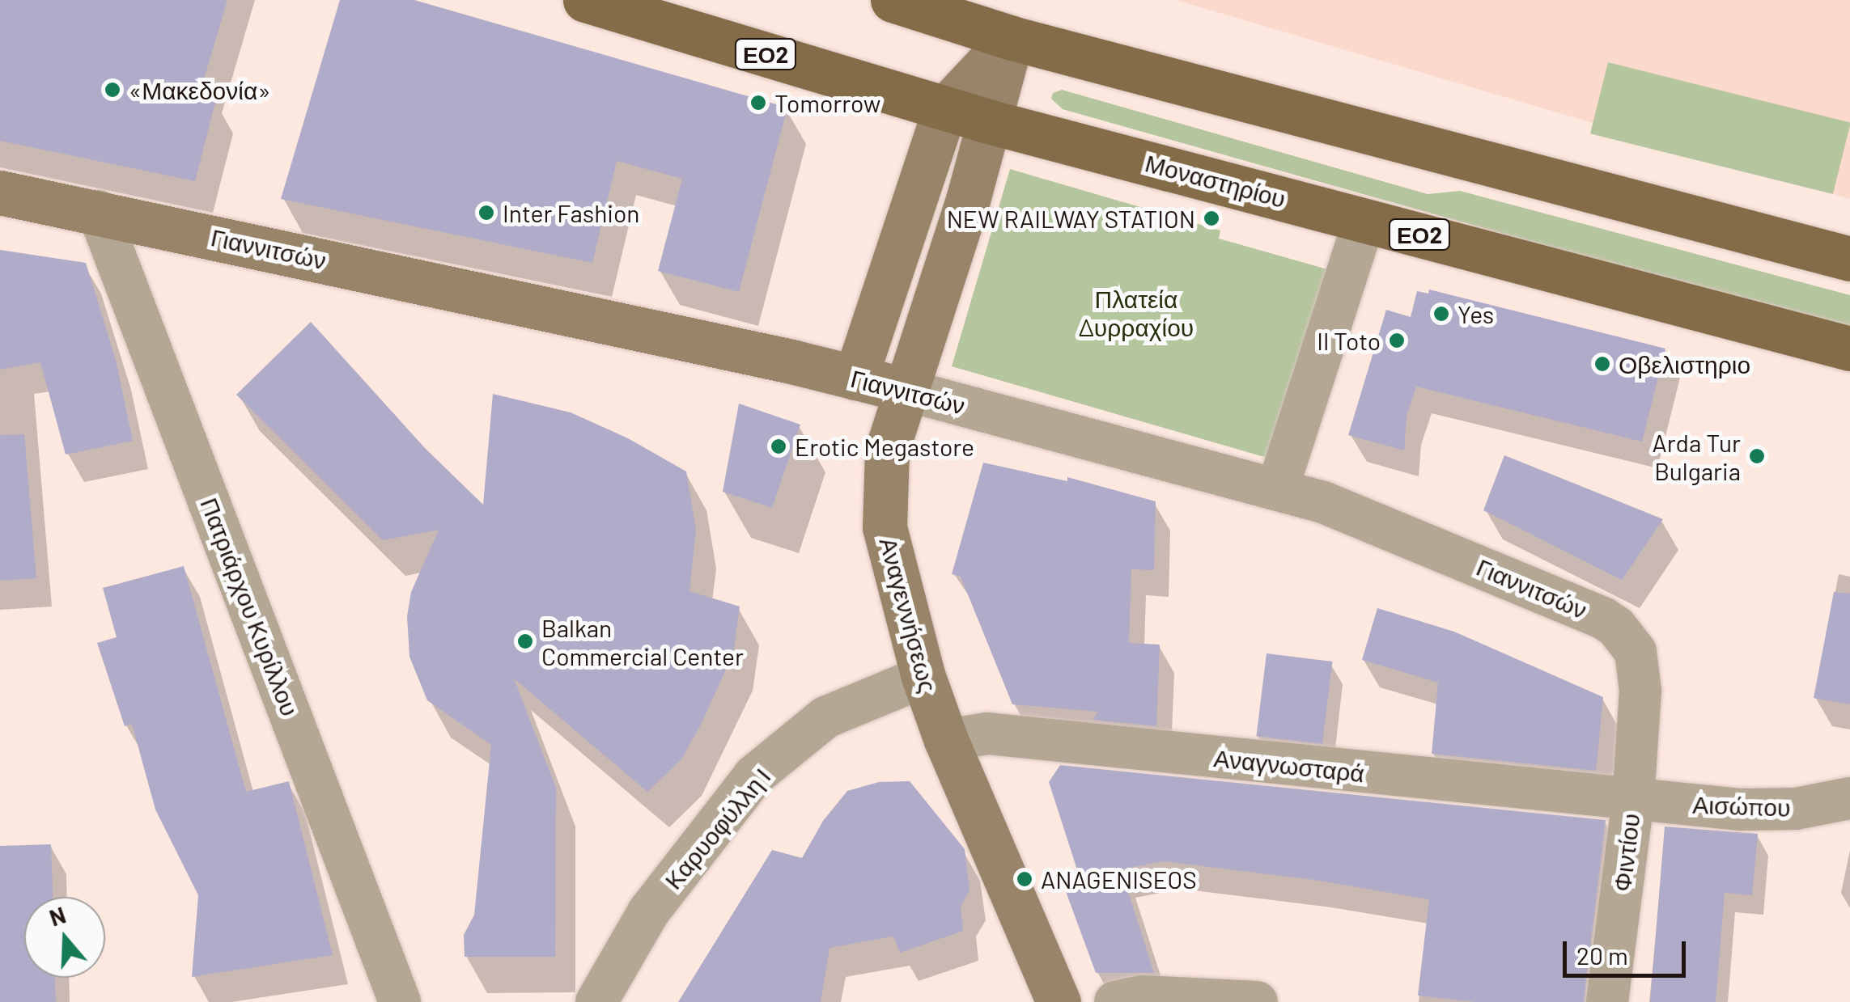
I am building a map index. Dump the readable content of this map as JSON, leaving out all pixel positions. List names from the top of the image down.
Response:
{
  "streets": {
    "main road": [
      "ΕΟ2",
      "Μοναστηρίου",
      "Γιαννιτσών",
      "Αναγεννήσεως"
    ],
    "street": [
      "Πατριάρχου Κυρίλλου",
      "Αναγνωσταρά",
      "Αισώπου",
      "Καρυοφύλλη Ι",
      "Φιντίου"
    ]
  },
  "crossings": [
    ["Μοναστηρίου", "Αναγεννήσεως"],
    ["Γιαννιτσών", "Πατριάρχου Κυρίλλου"],
    ["Γιαννιτσών", "Αναγεννήσεως"],
    ["Γιαννιτσών", "Αναγνωσταρά"],
    ["Γιαννιτσών", "Αισώπου"],
    ["Γιαννιτσών", "Φιντίου"],
    ["Αναγεννήσεως", "Αναγνωσταρά"],
    ["Αναγεννήσεως", "Καρυοφύλλη Ι"],
    ["Αναγνωσταρά", "Αισώπου"],
    ["Αναγνωσταρά", "Φιντίου"],
    ["Αισώπου", "Φιντίου"]
  ],
  "parks": ["Πλατεία Δυρραχίου"],
  "places": [
    "«Μακεδονία»",
    "Tomorrow",
    "Inter Fashion",
    "NEW RAILWAY STATION",
    "Yes",
    "Il Toto",
    "Οβελιστηριο",
    "Erotic Megastore",
    "Arda Tur Bulgaria",
    "Balkan Commercial Center",
    "ANAGENISEOS"
  ],
  "scale_bar": "20 m",
  "north": "top"
}
